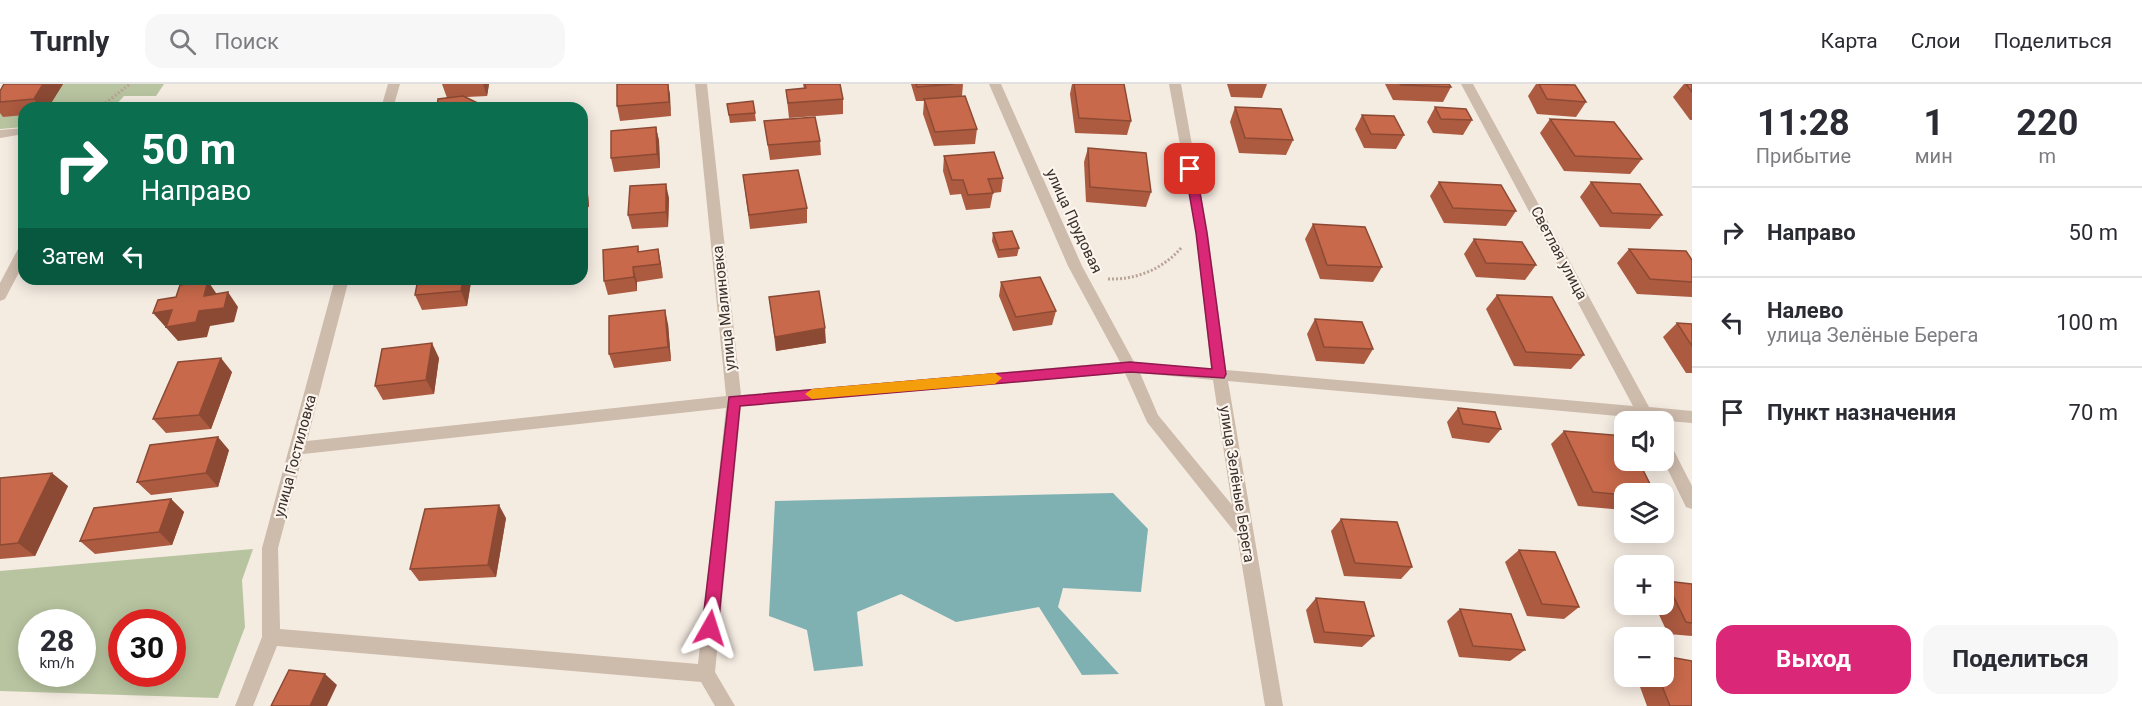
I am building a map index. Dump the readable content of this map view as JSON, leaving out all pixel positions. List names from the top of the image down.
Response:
{
  "streets": {
    "street": [
      "улица Прудовая",
      "Светлая улица",
      "улица Малиновка",
      "улица Гостиловка",
      "улица Зелёные Берега"
    ]
  },
  "crossings": [
    ["улица Прудовая", "улица Зелёные Берега"]
  ],
  "page": {
    "header": "Turnly",
    "search": "Поиск",
    "nav": ["Карта", "Слои", "Поделиться"],
    "eta": [
      "11:28",
      "Прибытие",
      "1",
      "мин",
      "220",
      "m"
    ],
    "turn": ["50 m", "Направо"],
    "list": [
      {
        "name": "Направо",
        "value": "50 m"
      },
      {
        "name": "Налево",
        "note": "улица Зелёные Берега",
        "value": "100 m"
      },
      {
        "name": "Пункт назначения",
        "value": "70 m"
      }
    ],
    "then": "Затем",
    "map_buttons": ["+", "−"],
    "speed": "28 km/h",
    "limit": "30",
    "buttons": ["Выход", "Поделиться"]
  }
}
